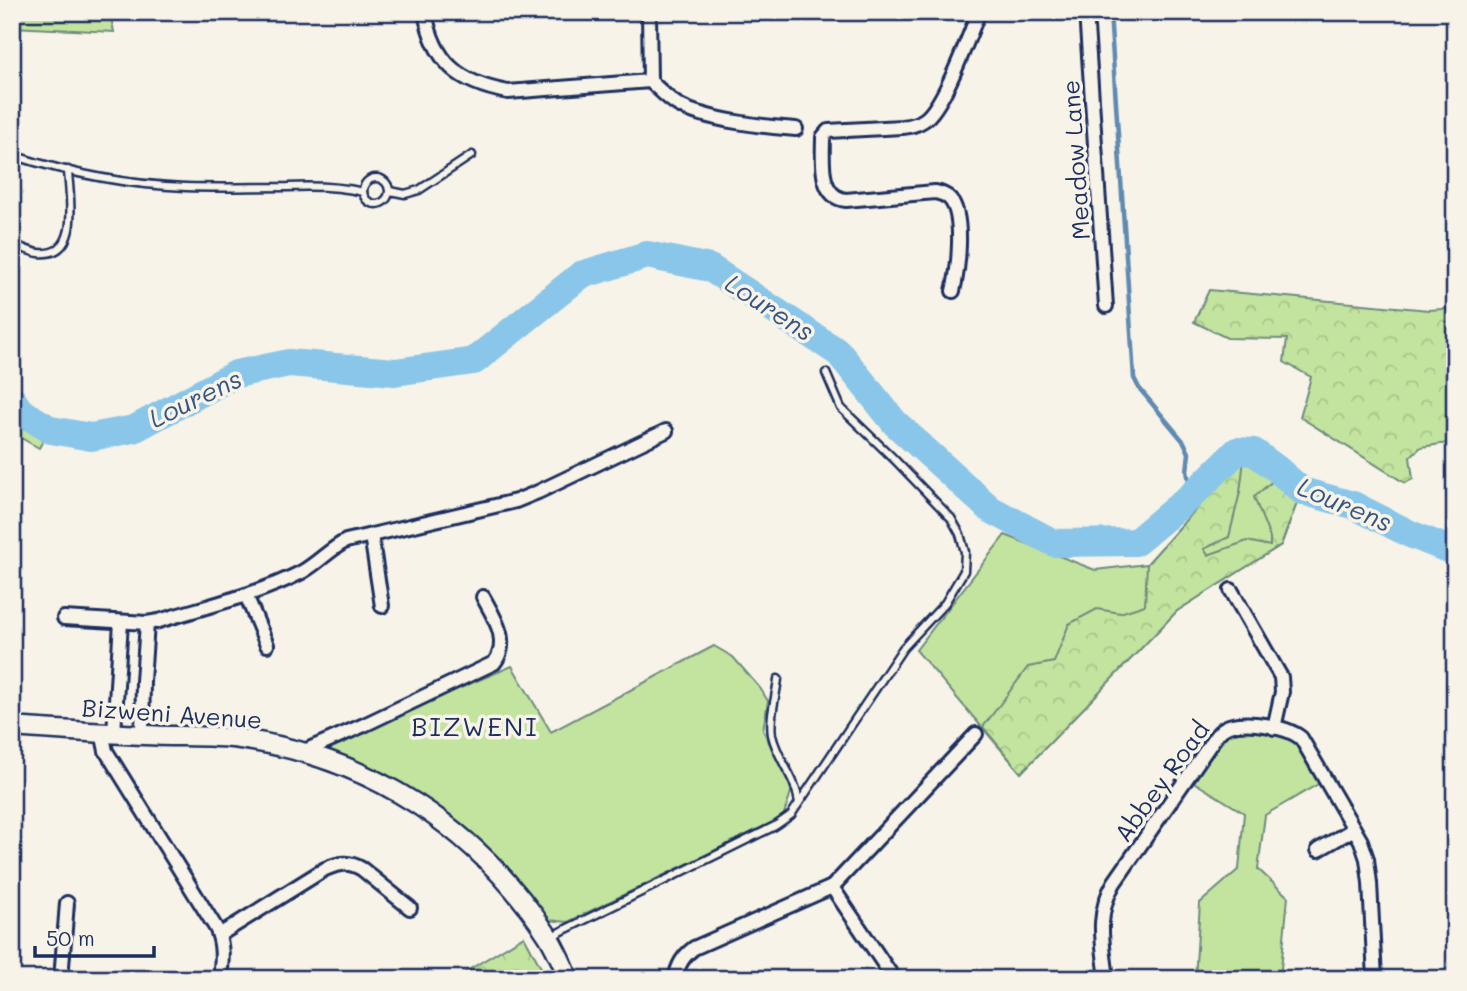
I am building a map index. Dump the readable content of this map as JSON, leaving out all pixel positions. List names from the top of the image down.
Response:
{
  "streets": {
    "street": ["Meadow Lane", "Bizweni Avenue", "Abbey Road"]
  },
  "districts": ["BIZWENI"],
  "water": ["Lourens"],
  "scale_bar": "50 m"
}
